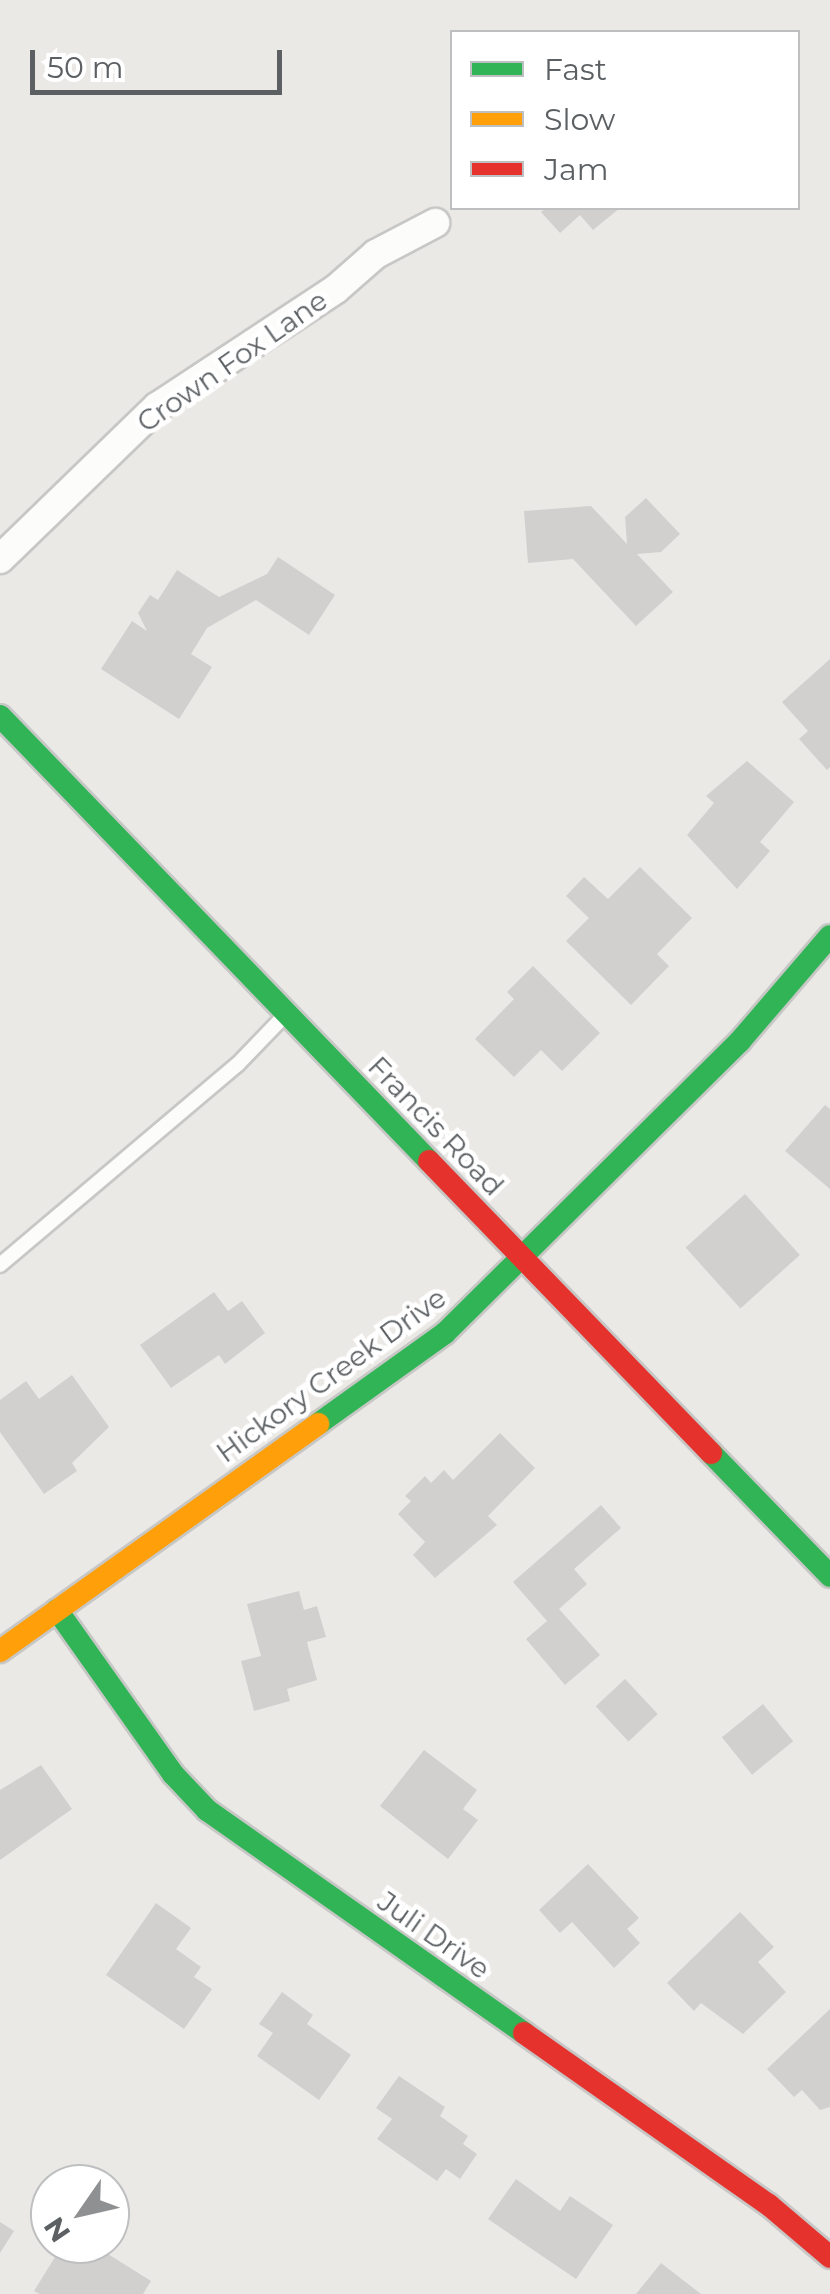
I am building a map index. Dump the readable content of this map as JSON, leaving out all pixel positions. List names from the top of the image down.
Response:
{
  "streets": {
    "street": [
      "Crown Fox Lane",
      "Francis Road",
      "Hickory Creek Drive",
      "Juli Drive"
    ]
  },
  "crossings": [
    ["Francis Road", "Hickory Creek Drive"],
    ["Hickory Creek Drive", "Juli Drive"]
  ],
  "legend": ["Fast", "Slow", "Jam"],
  "scale_bar": "50 m",
  "north": "bottom left"
}
